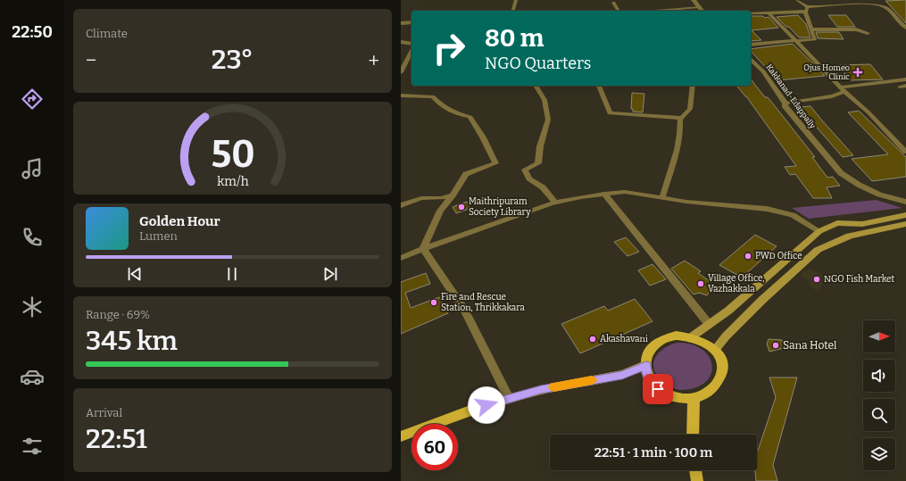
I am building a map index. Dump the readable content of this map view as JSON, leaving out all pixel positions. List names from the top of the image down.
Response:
{
  "streets": {
    "street": ["Kakkanad-Edappally"]
  },
  "places": {
    "health": ["Ojus Homeo Clinic"],
    "other": [
      "Maithripuram Society Library",
      "PWD Office",
      "NGO Fish Market",
      "Village Office, Vazhakkala",
      "Fire and Rescue Station, Thrikkakara",
      "Akashavani",
      "Sana Hotel"
    ]
  },
  "north": "right",
  "page": {
    "tabs": "22:50",
    "tile": [
      "Climate",
      ["Range · 69%", "345 km"],
      ["Arrival", "22:51"]
    ],
    "turn": ["80 m", "NGO Quarters"],
    "heat": ["−", "23°", "+"],
    "song": ["Golden Hour", "Lumen"],
    "limit": "60",
    "trip": "22:51 · 1 min · 100 m",
    "gauge": ["50", "km/h"]
  }
}
